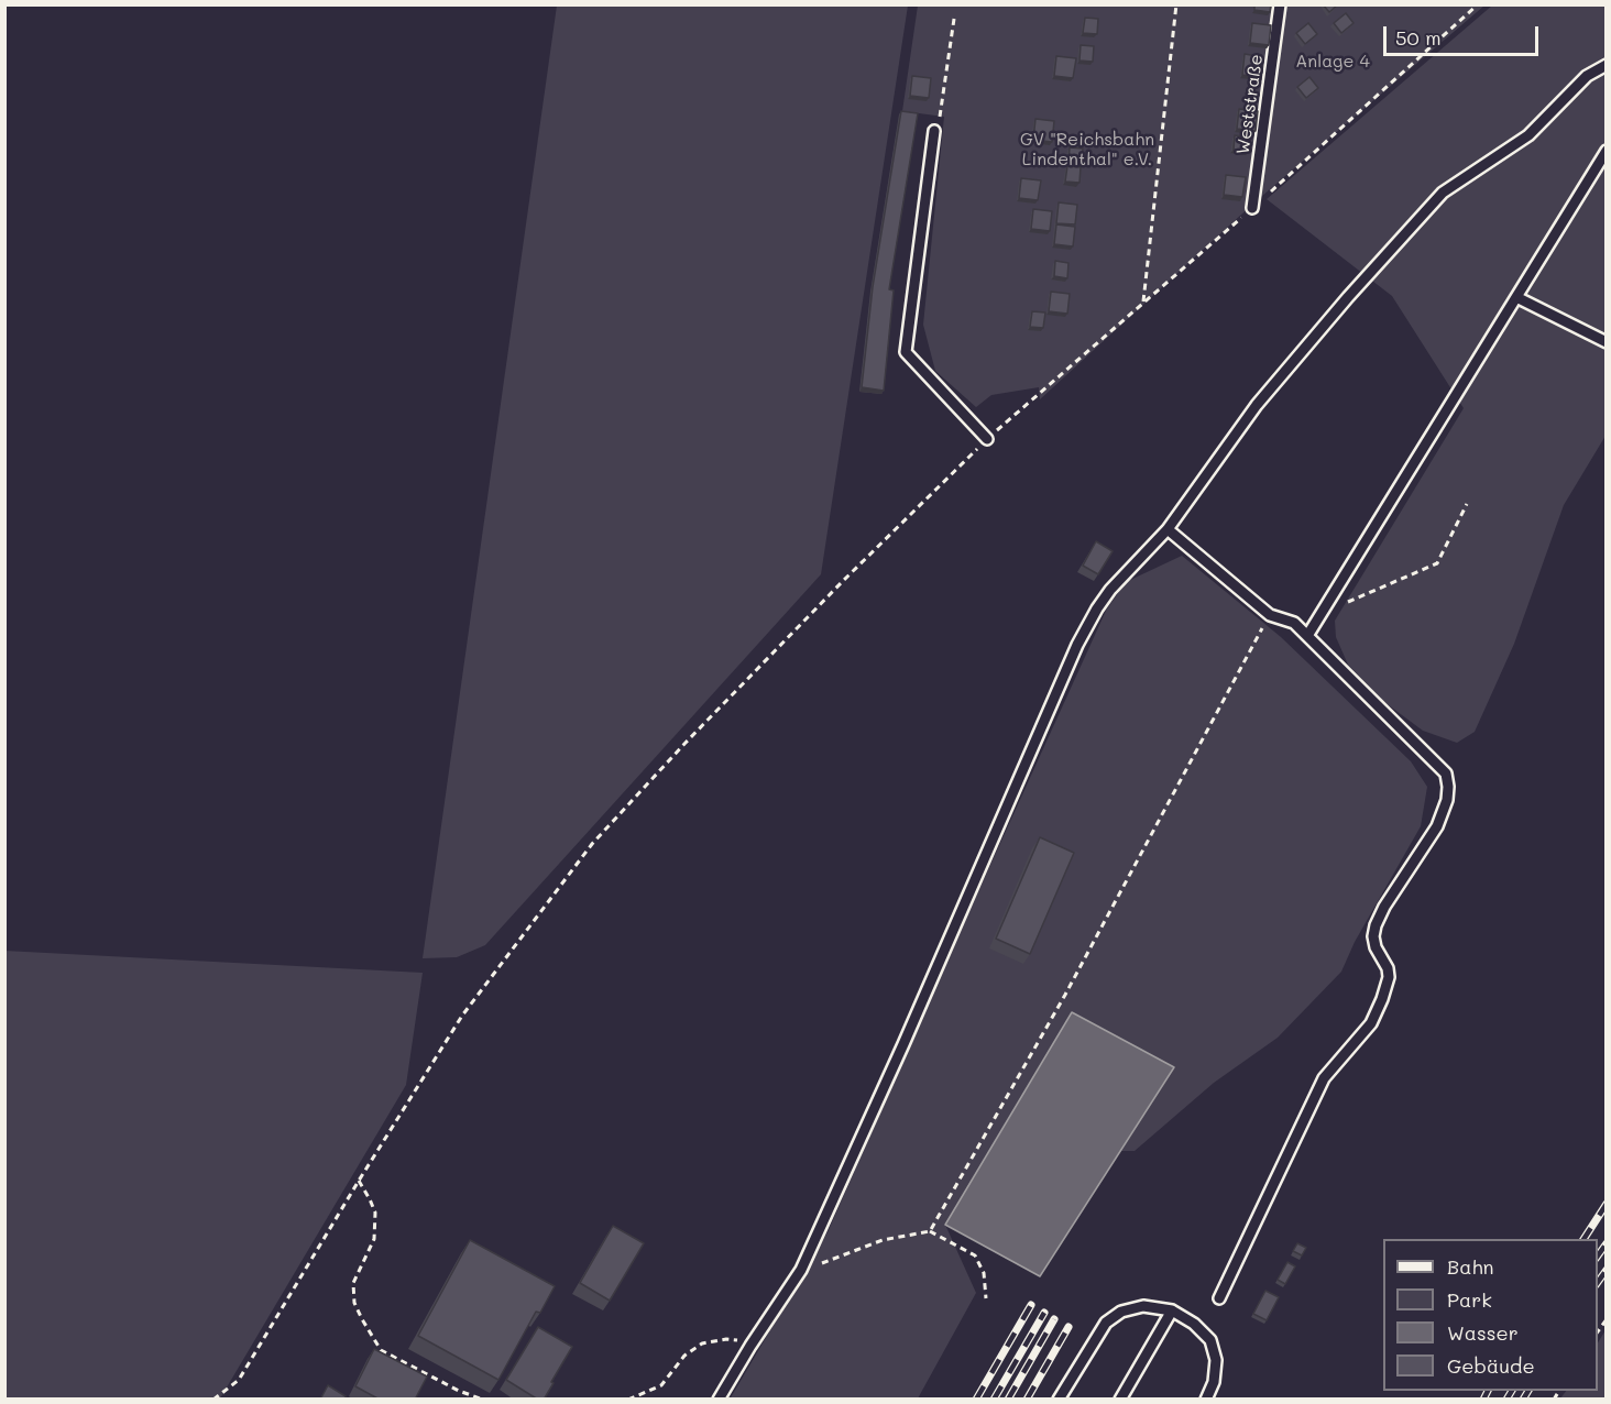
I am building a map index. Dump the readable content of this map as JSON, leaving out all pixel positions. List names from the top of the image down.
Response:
{
  "streets": {
    "lane": ["Weststraße"]
  },
  "parks": ["Anlage 4", "GV \"Reichsbahn Lindenthal\" e.V."],
  "legend": [
    "Bahn",
    "Park",
    "Wasser",
    "Gebäude"
  ],
  "scale_bar": "50 m"
}
